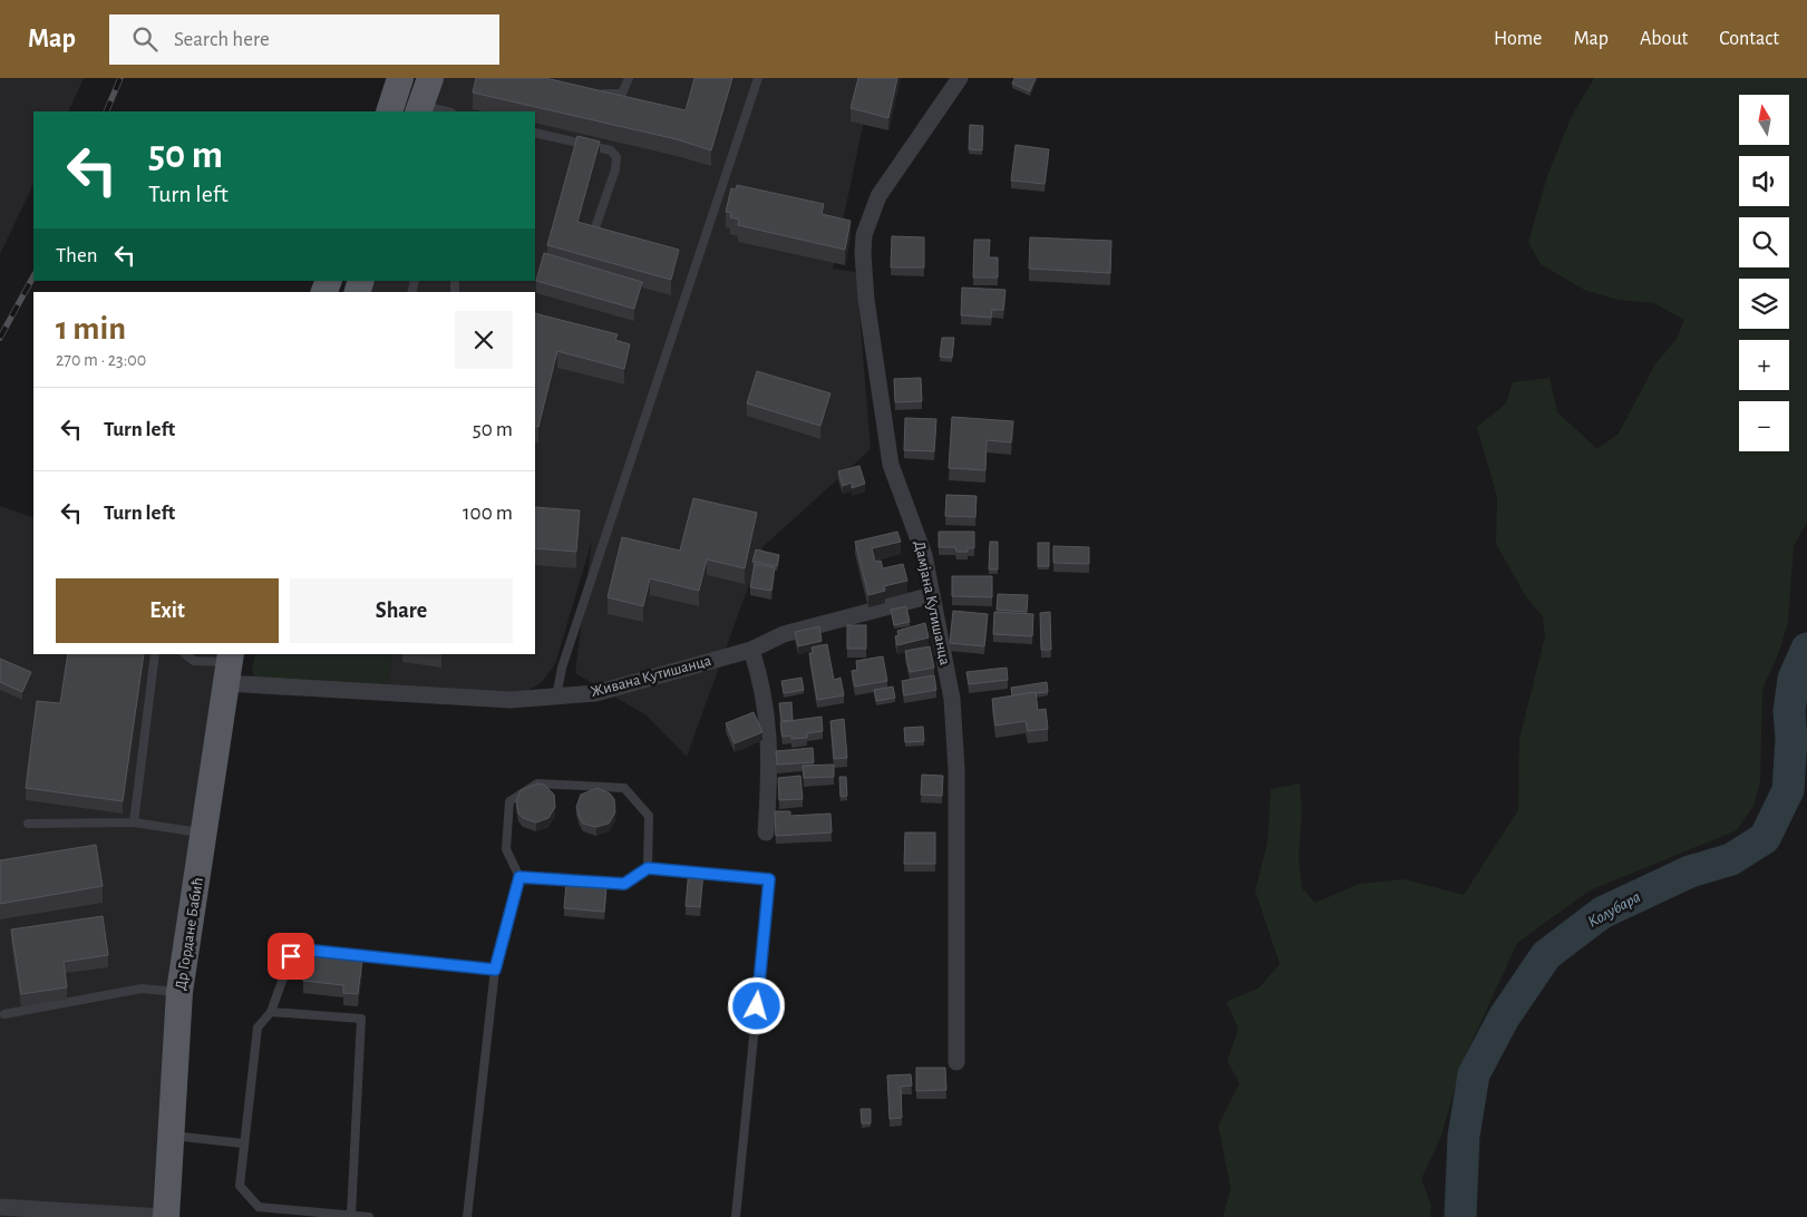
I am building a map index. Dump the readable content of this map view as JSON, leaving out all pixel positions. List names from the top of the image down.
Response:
{
  "streets": {
    "main road": ["Др Гордане Бабић"],
    "street": ["Дамјана Кутишанца", "Живана Кутишанца"]
  },
  "crossings": [
    ["Дамјана Кутишанца", "Живана Кутишанца"],
    ["Живана Кутишанца", "Др Гордане Бабић"]
  ],
  "water": ["Колубара"],
  "north": "top",
  "page": {
    "header": "Map",
    "search": "Search here",
    "nav": [
      "Home",
      "Map",
      "About",
      "Contact"
    ],
    "map_buttons": ["+", "−"],
    "turn": ["50 m", "Turn left"],
    "then": "Then",
    "heading": ["1 min", "270 m · 23:00"],
    "list": [
      {
        "name": "Turn left",
        "value": "50 m"
      },
      {
        "name": "Turn left",
        "value": "100 m"
      }
    ],
    "buttons": ["Exit", "Share"]
  }
}
